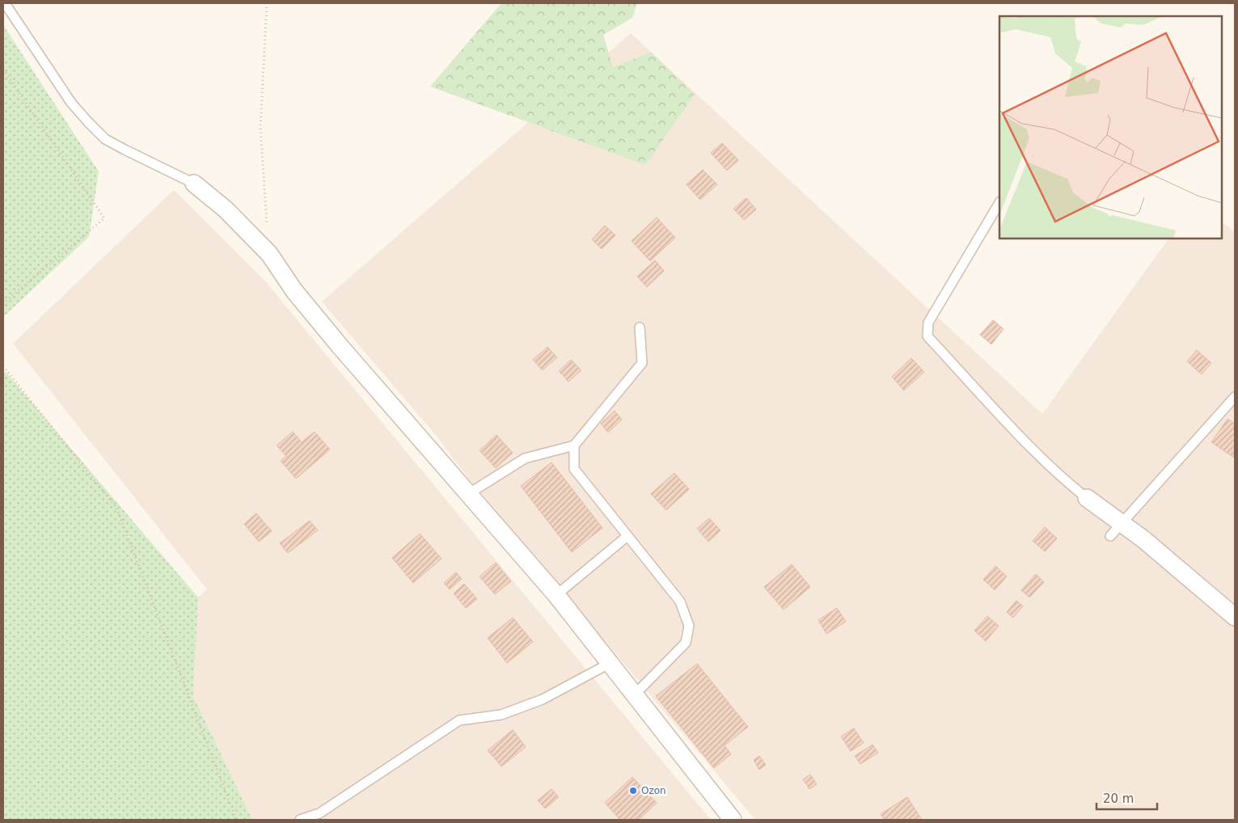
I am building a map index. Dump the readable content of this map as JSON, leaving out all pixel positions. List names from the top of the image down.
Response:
{
  "places": ["Ozon"],
  "scale_bar": "20 m"
}
